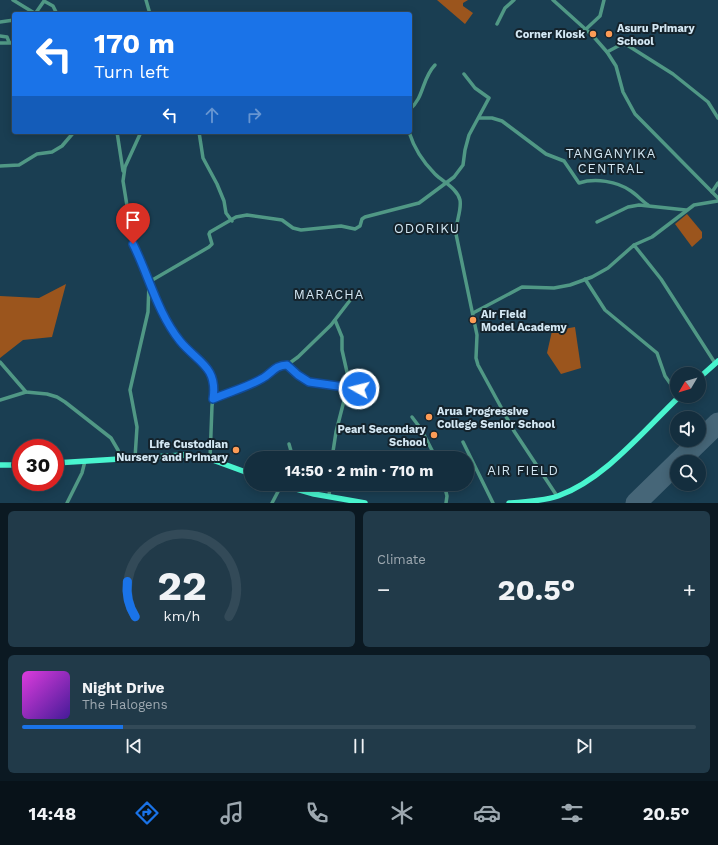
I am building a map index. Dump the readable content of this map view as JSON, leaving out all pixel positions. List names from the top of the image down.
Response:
{
  "districts": [
    "TANGANYIKA CENTRAL",
    "ODORIKU",
    "MARACHA",
    "AIR FIELD"
  ],
  "places": [
    "Corner Kiosk",
    "Asuru Primary School",
    "Air Field Model Academy",
    "Arua Progressive College Senior School",
    "Pearl Secondary School",
    "Life Custodian Nursery and Primary"
  ],
  "north": "bottom left",
  "page": {
    "turn": ["170 m", "Turn left"],
    "limit": "30",
    "trip": "14:50 · 2 min · 710 m",
    "tile": "Climate",
    "heat": ["−", "20.5°", "+"],
    "song": ["Night Drive", "The Halogens"],
    "tabs": ["14:48", "20.5°"],
    "gauge": ["22", "km/h"]
  }
}
